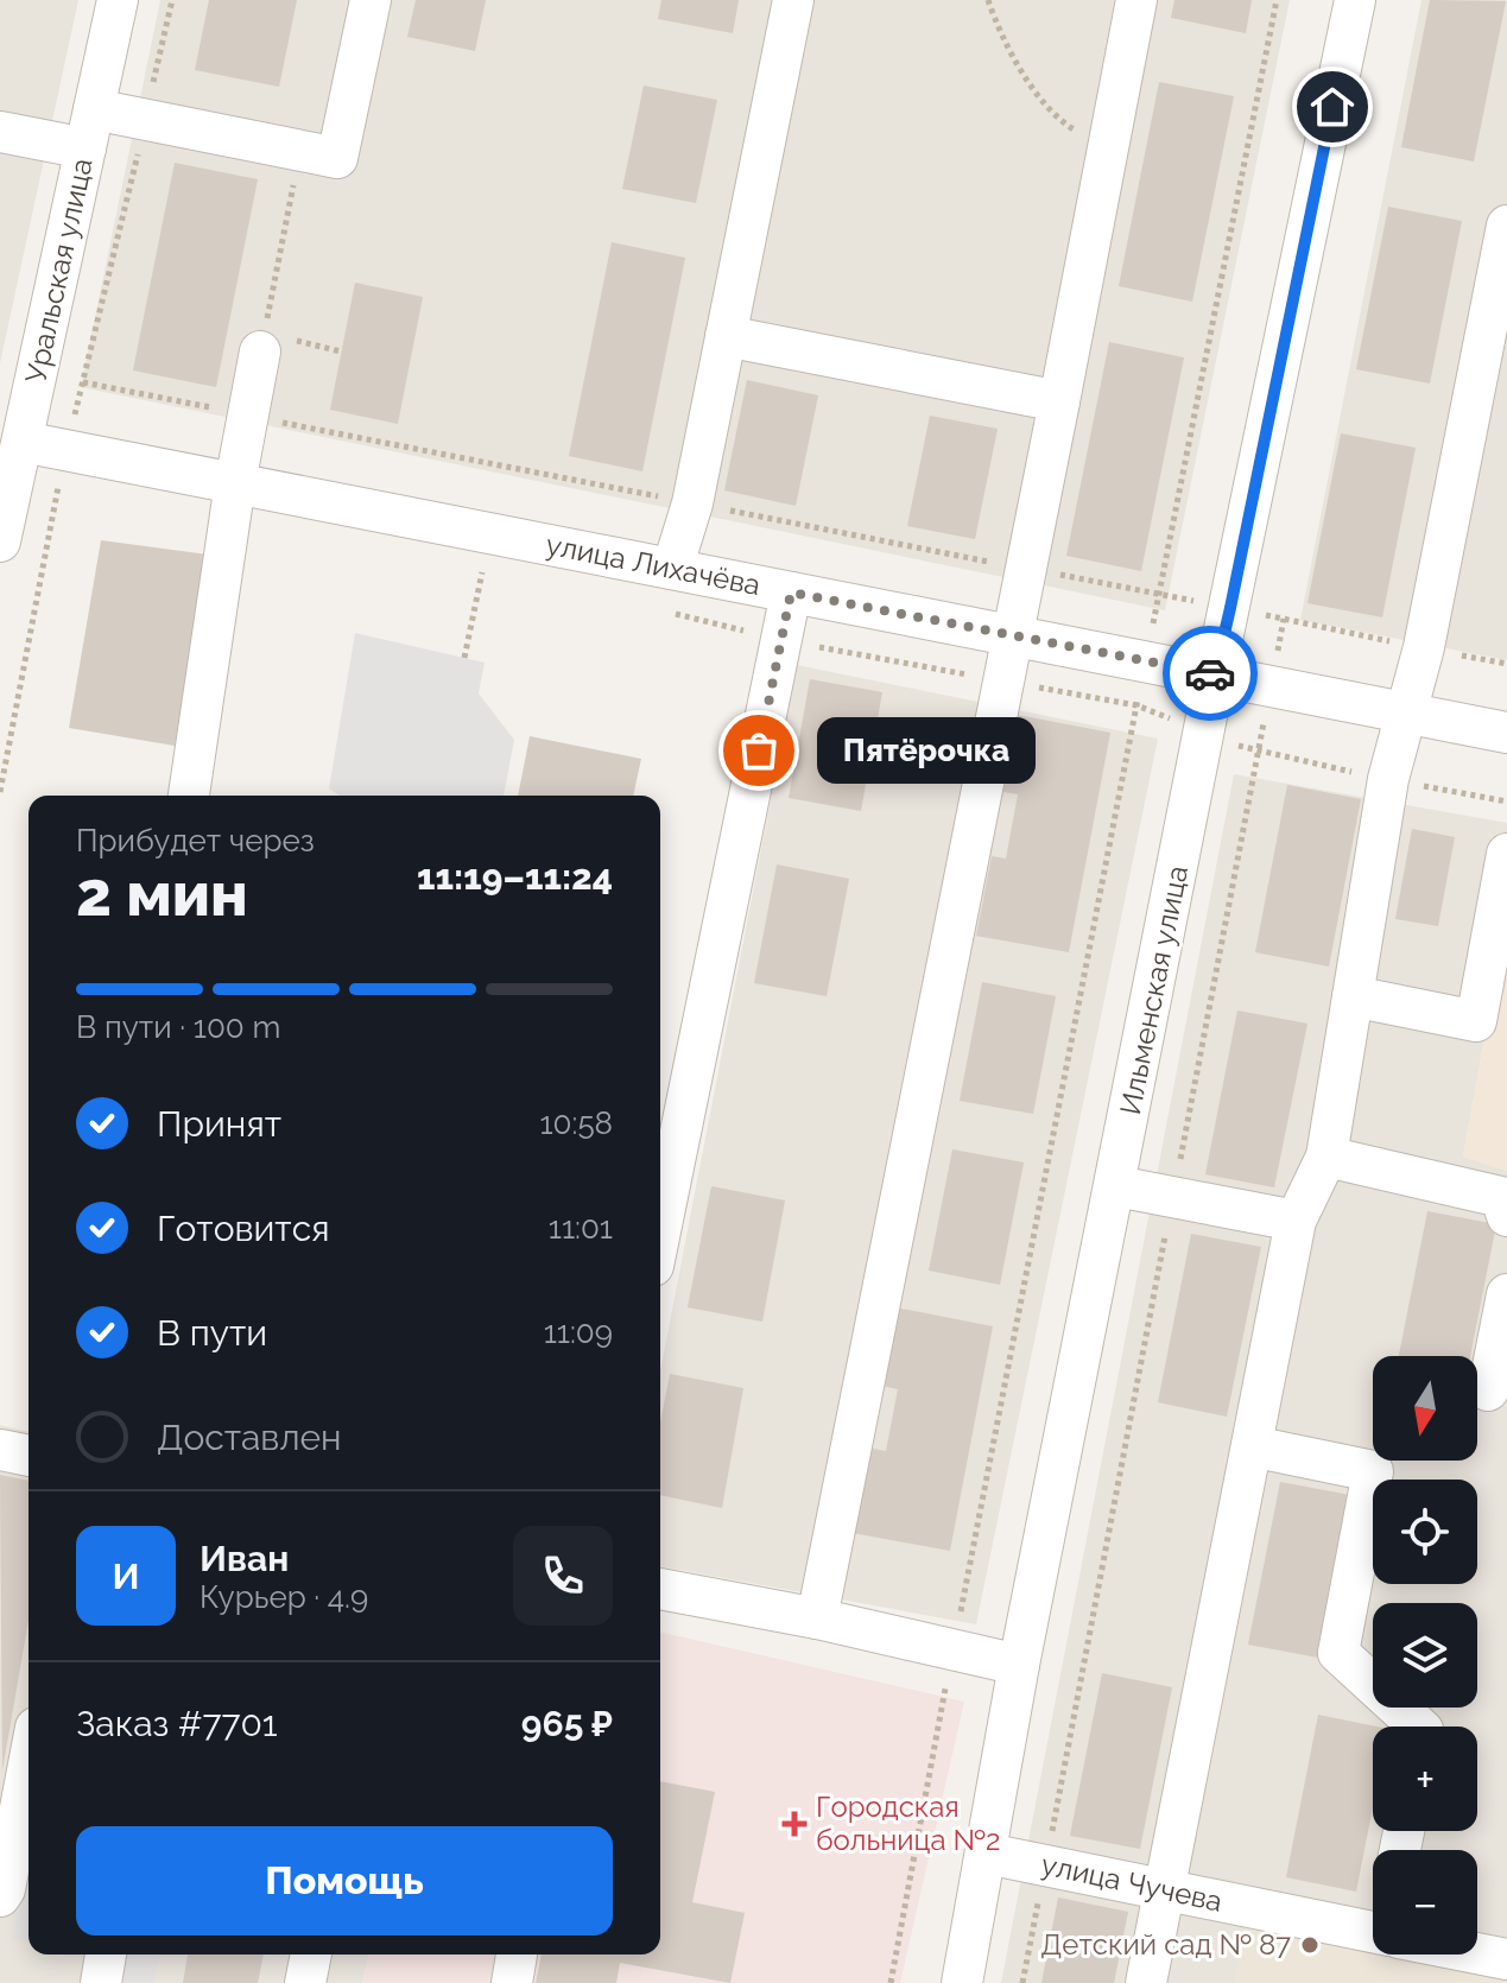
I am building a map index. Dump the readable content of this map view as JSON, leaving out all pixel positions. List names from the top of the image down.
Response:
{
  "streets": {
    "street": [
      "Уральская улица",
      "улица Лихачёва",
      "Ильменская улица",
      "улица Чучева"
    ]
  },
  "crossings": [
    ["Уральская улица", "улица Лихачёва"],
    ["улица Лихачёва", "Ильменская улица"],
    ["Ильменская улица", "улица Чучева"]
  ],
  "places": {
    "other": ["Пятёрочка", "Детский сад № 87"],
    "health": ["Городская больница №2"]
  },
  "north": "bottom",
  "page": {
    "bubble": "Пятёрочка",
    "heading": ["2 мин", "Прибудет через", "11:19–11:24"],
    "panel": [
      "Иван",
      "Курьер · 4.9",
      "Заказ #7701",
      "965 ₽"
    ],
    "bar": "В пути · 100 m",
    "list": [
      ["Принят", "10:58"],
      ["Готовится", "11:01"],
      ["В пути", "11:09"],
      "Доставлен"
    ],
    "map_buttons": ["+", "−"],
    "round": "И",
    "buttons": "Помощь"
  }
}
